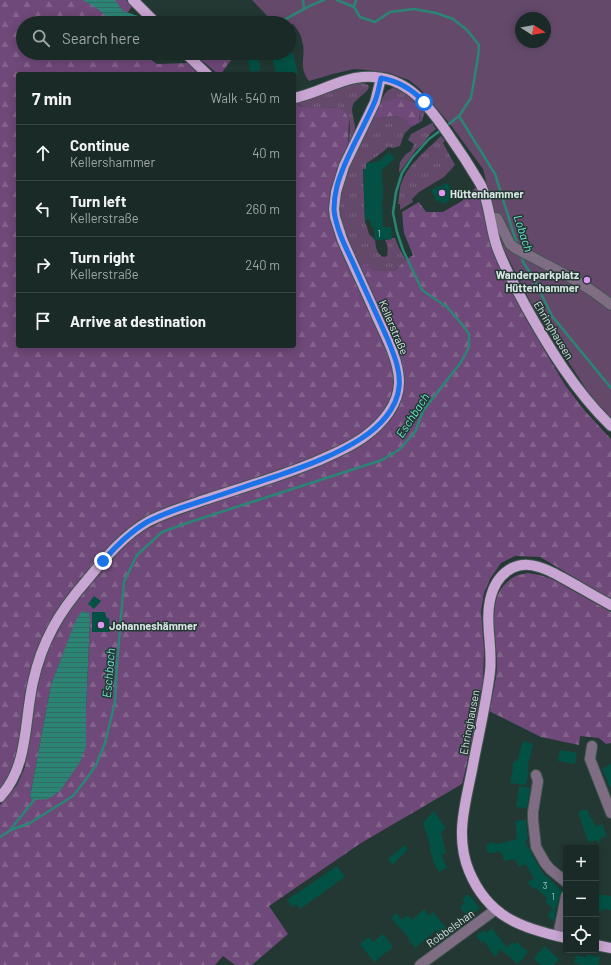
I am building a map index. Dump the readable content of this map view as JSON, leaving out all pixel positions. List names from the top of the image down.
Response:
{
  "streets": {
    "main road": ["Kellerstraße", "Ehringhausen"],
    "street": ["Robbelshan"]
  },
  "crossings": [
    ["Kellerstraße", "Ehringhausen"],
    ["Ehringhausen", "Robbelshan"]
  ],
  "water": ["Lobach", "Eschbach"],
  "places": ["Hüttenhammer", "Wanderparkplatz Hüttenhammer", "Johanneshämmer"],
  "house_numbers": ["1", "3", "1"],
  "north": "right",
  "page": {
    "search": "Search here",
    "heading": ["7 min", "Walk · 540 m"],
    "list": [
      ["Continue", "Kellershammer", "40 m"],
      ["Turn left", "Kellerstraße", "260 m"],
      ["Turn right", "Kellerstraße", "240 m"],
      "Arrive at destination"
    ],
    "map_buttons": ["+", "−"]
  }
}
